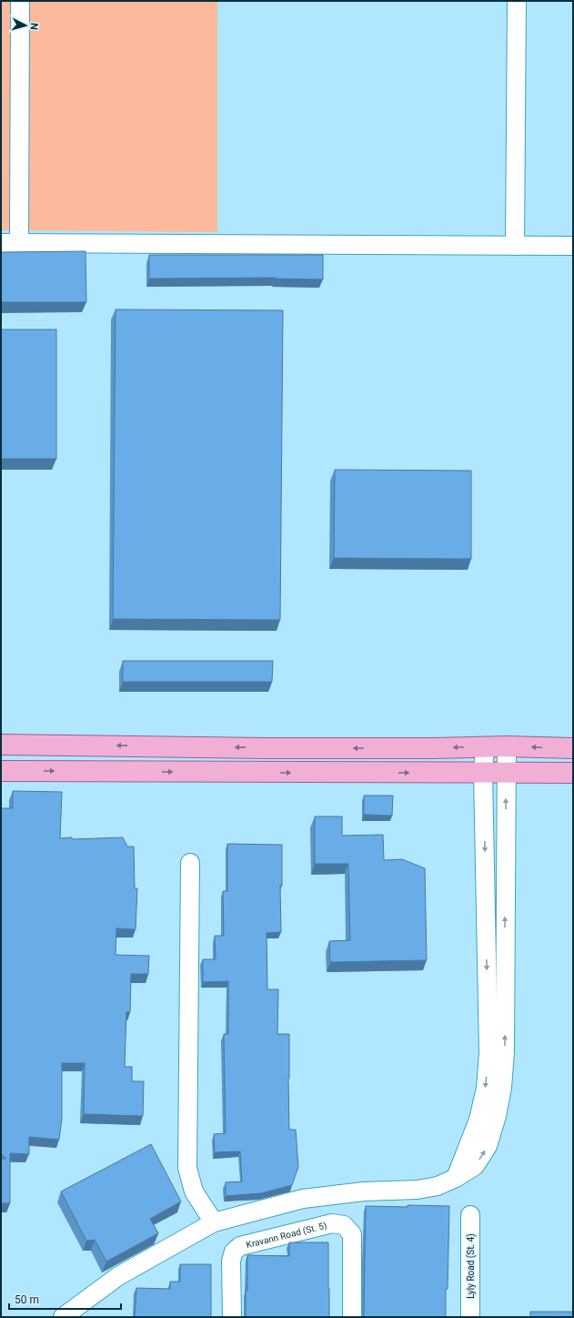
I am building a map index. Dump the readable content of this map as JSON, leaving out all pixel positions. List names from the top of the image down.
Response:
{
  "streets": {
    "street": ["Kravann Road (St. 5)", "Lyly Road (St. 4)"]
  },
  "scale_bar": "50 m",
  "north": "right"
}
